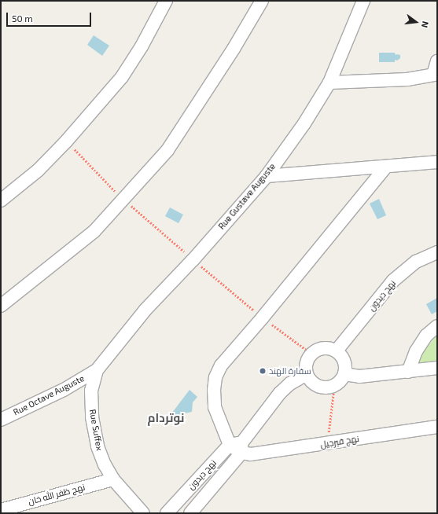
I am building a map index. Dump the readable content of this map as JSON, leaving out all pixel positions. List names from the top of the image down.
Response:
{
  "streets": {
    "street": [
      "Rue Gustave Auguste",
      "نهج ديدون",
      "Rue Octave Auguste",
      "Rue Suffex",
      "نهج فيرجيل",
      "نهج ظفر الله خان"
    ]
  },
  "crossings": [
    ["Rue Gustave Auguste", "Rue Octave Auguste"],
    ["Rue Gustave Auguste", "Rue Suffex"],
    ["نهج ديدون", "نهج فيرجيل"],
    ["Rue Octave Auguste", "Rue Suffex"],
    ["Rue Suffex", "نهج ظفر الله خان"]
  ],
  "districts": ["نوتردام"],
  "places": ["سفارة الهند"],
  "scale_bar": "50 m",
  "north": "right"
}
